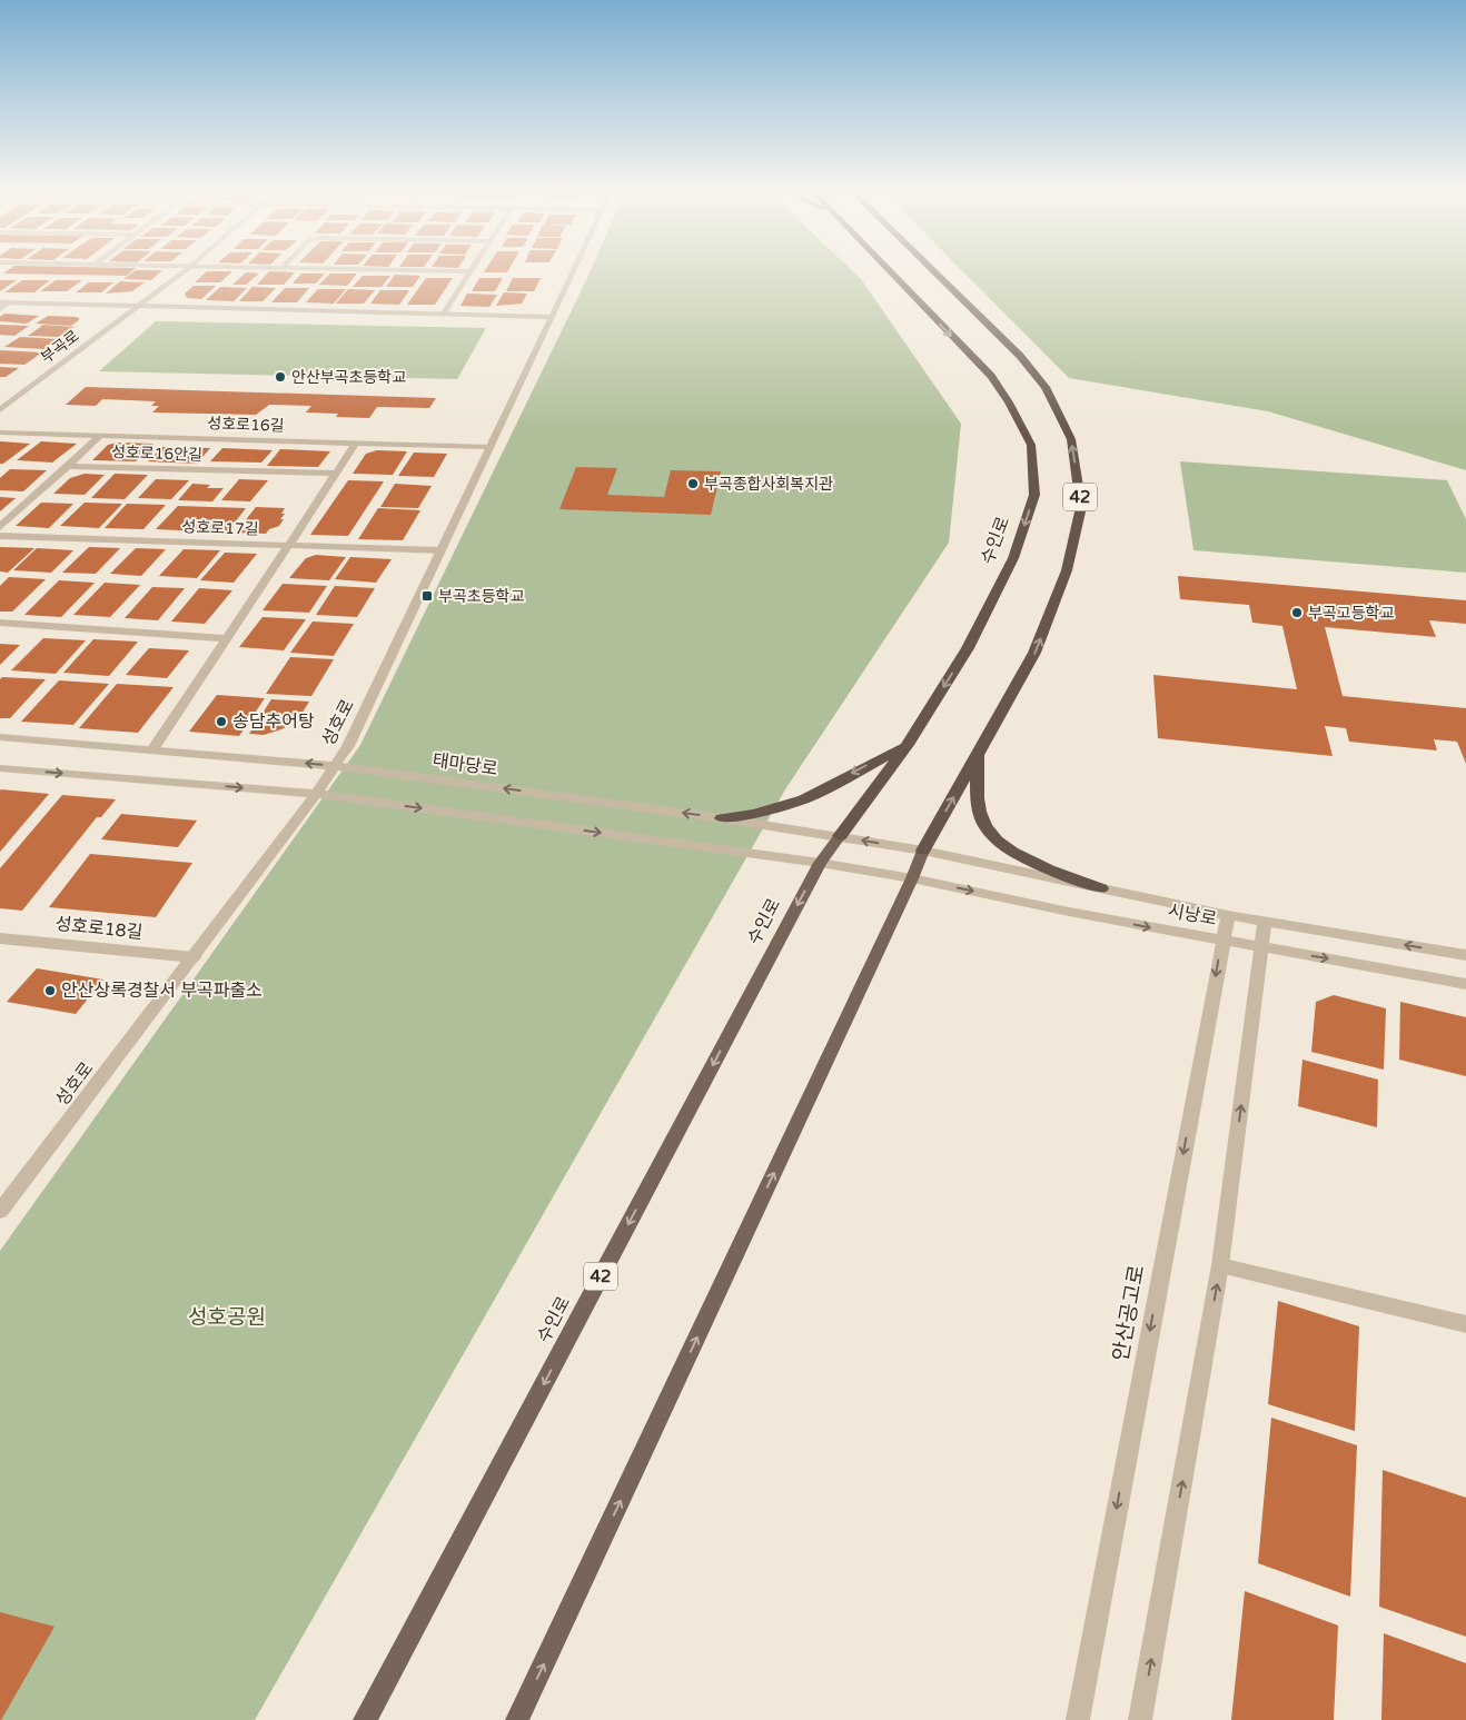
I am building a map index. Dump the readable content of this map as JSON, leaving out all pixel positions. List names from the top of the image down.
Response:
{
  "streets": {
    "highway": ["42", "수인로"],
    "street": [
      "부곡로",
      "성호로16길",
      "성호로16안길",
      "성호로17길",
      "성호로",
      "태마당로",
      "시낭로",
      "성호로18길",
      "안산공고로"
    ]
  },
  "crossings": [
    ["성호로16길", "성호로"],
    ["42", "태마당로"],
    ["42", "시낭로"],
    ["성호로17길", "성호로"],
    ["수인로", "태마당로"],
    ["성호로", "태마당로"],
    ["성호로", "성호로18길"],
    ["태마당로", "시낭로"],
    ["시낭로", "안산공고로"]
  ],
  "one_way": ["수인로"],
  "parks": ["성호공원"],
  "places": {
    "other": [
      "안산부곡초등학교",
      "부곡종합사회복지관",
      "부곡고등학교",
      "송담추어탕",
      "안산상록경찰서 부곡파출소"
    ],
    "transit": ["부곡초등학교"]
  }
}
